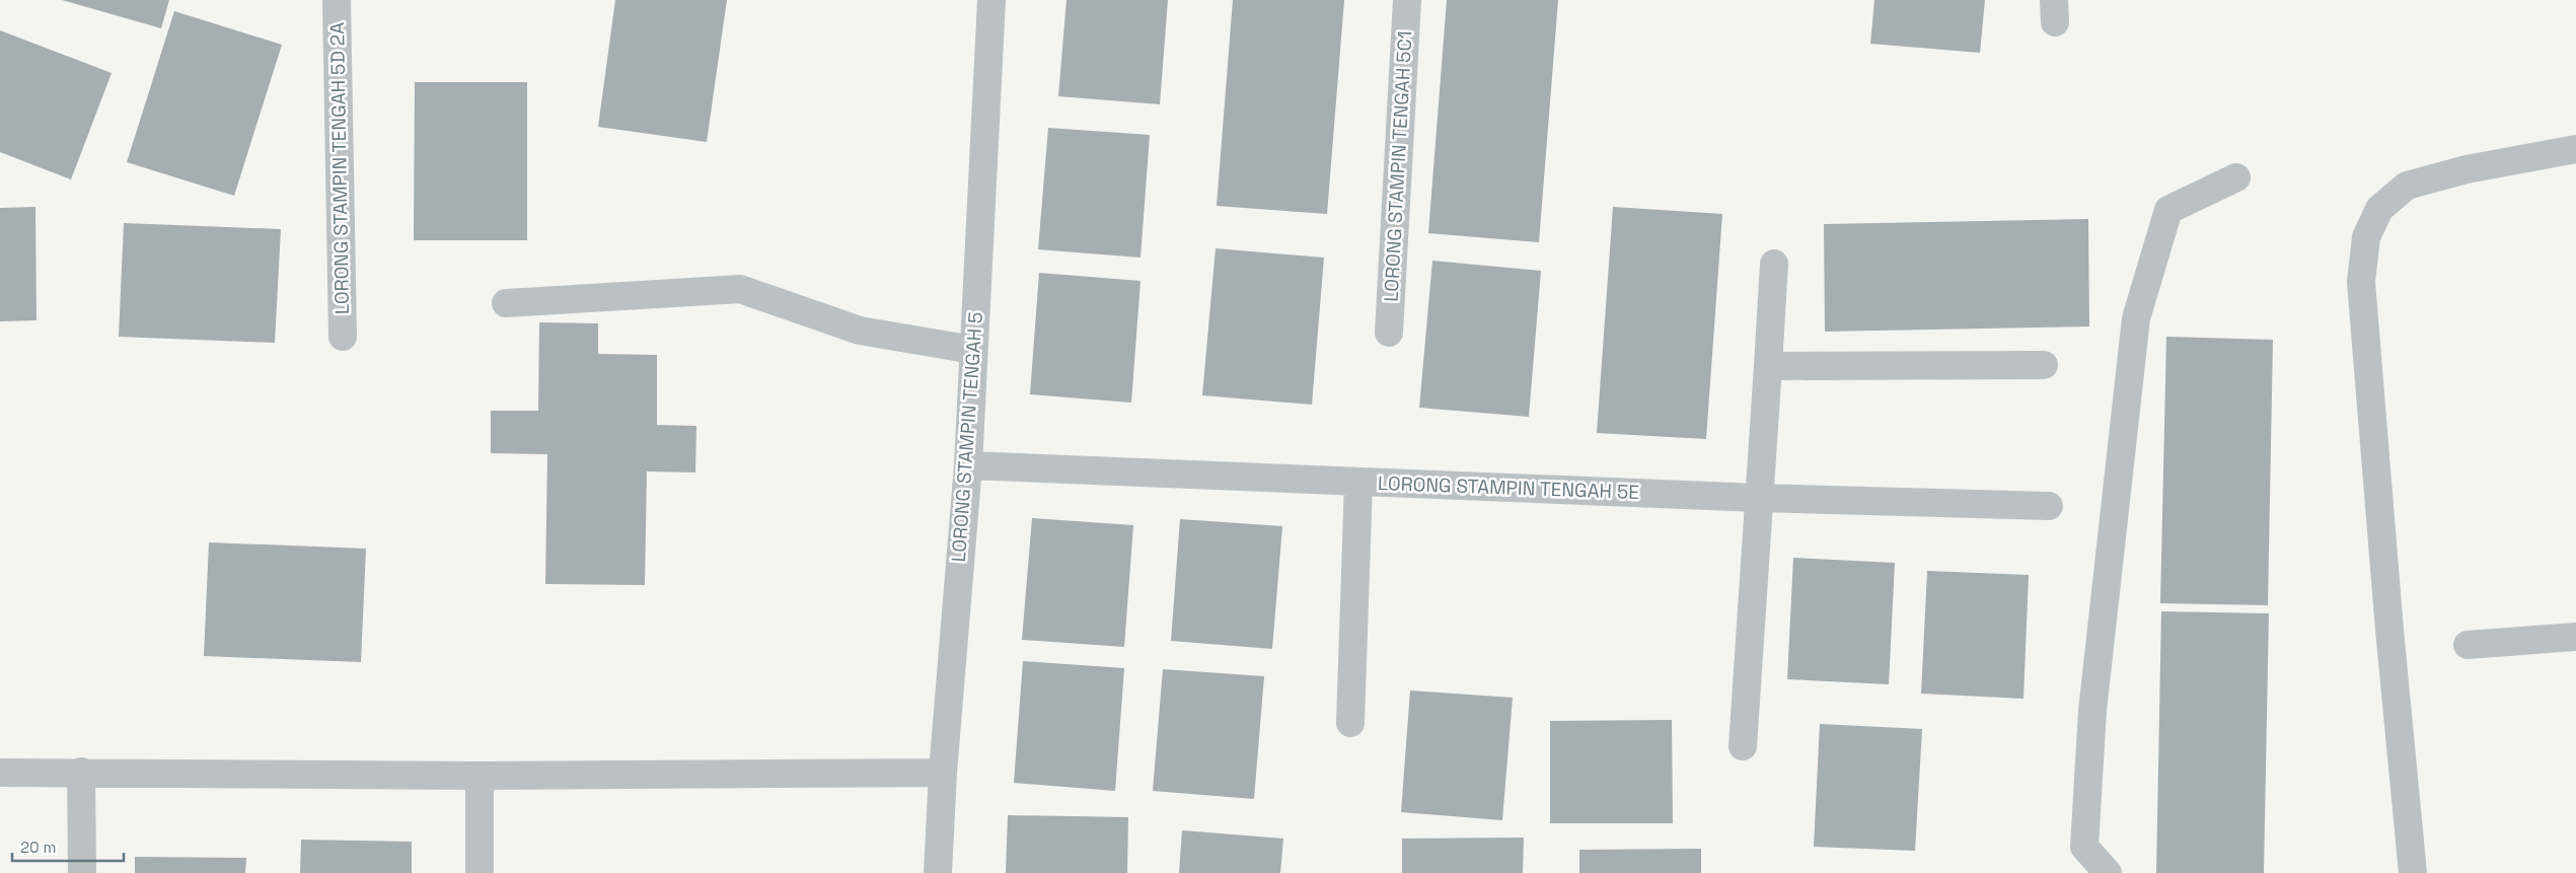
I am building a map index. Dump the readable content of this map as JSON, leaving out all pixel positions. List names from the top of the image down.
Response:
{
  "streets": {
    "street": [
      "LORONG STAMPIN TENGAH 5C1",
      "LORONG STAMPIN TENGAH 5D 2A",
      "LORONG STAMPIN TENGAH 5",
      "LORONG STAMPIN TENGAH 5E"
    ]
  },
  "crossings": [
    ["LORONG STAMPIN TENGAH 5", "LORONG STAMPIN TENGAH 5E"]
  ],
  "scale_bar": "20 m"
}
